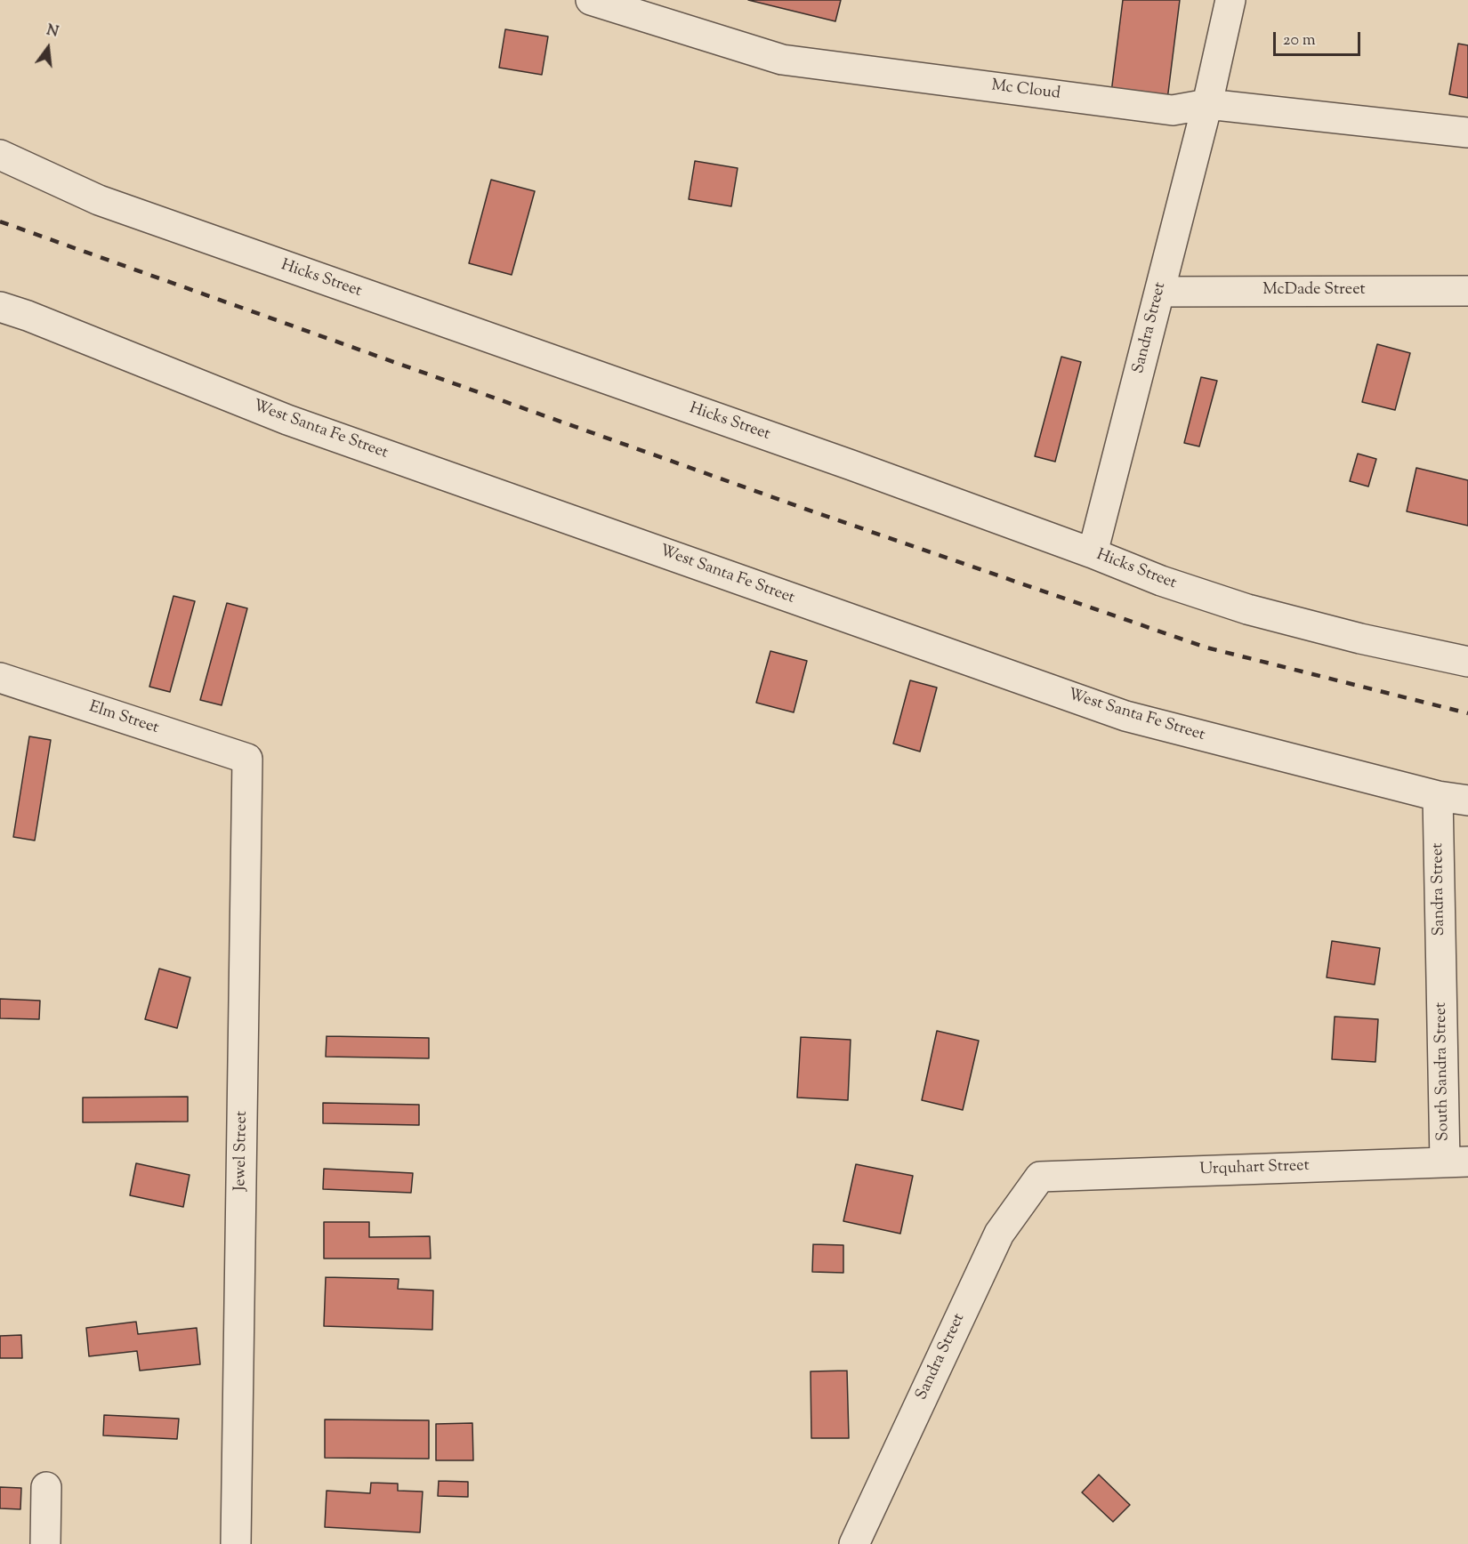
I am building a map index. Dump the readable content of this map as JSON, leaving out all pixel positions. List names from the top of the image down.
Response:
{
  "streets": {
    "street": [
      "Mc Cloud",
      "Hicks Street",
      "McDade Street",
      "Sandra Street",
      "West Santa Fe Street",
      "Elm Street",
      "South Sandra Street",
      "Jewel Street",
      "Urquhart Street"
    ]
  },
  "crossings": [
    ["Mc Cloud", "Sandra Street"],
    ["Hicks Street", "Sandra Street"],
    ["McDade Street", "Sandra Street"],
    ["Sandra Street", "West Santa Fe Street"],
    ["Sandra Street", "South Sandra Street"],
    ["Sandra Street", "Urquhart Street"],
    ["Elm Street", "Jewel Street"],
    ["South Sandra Street", "Urquhart Street"]
  ],
  "scale_bar": "20 m",
  "north": "top"
}
